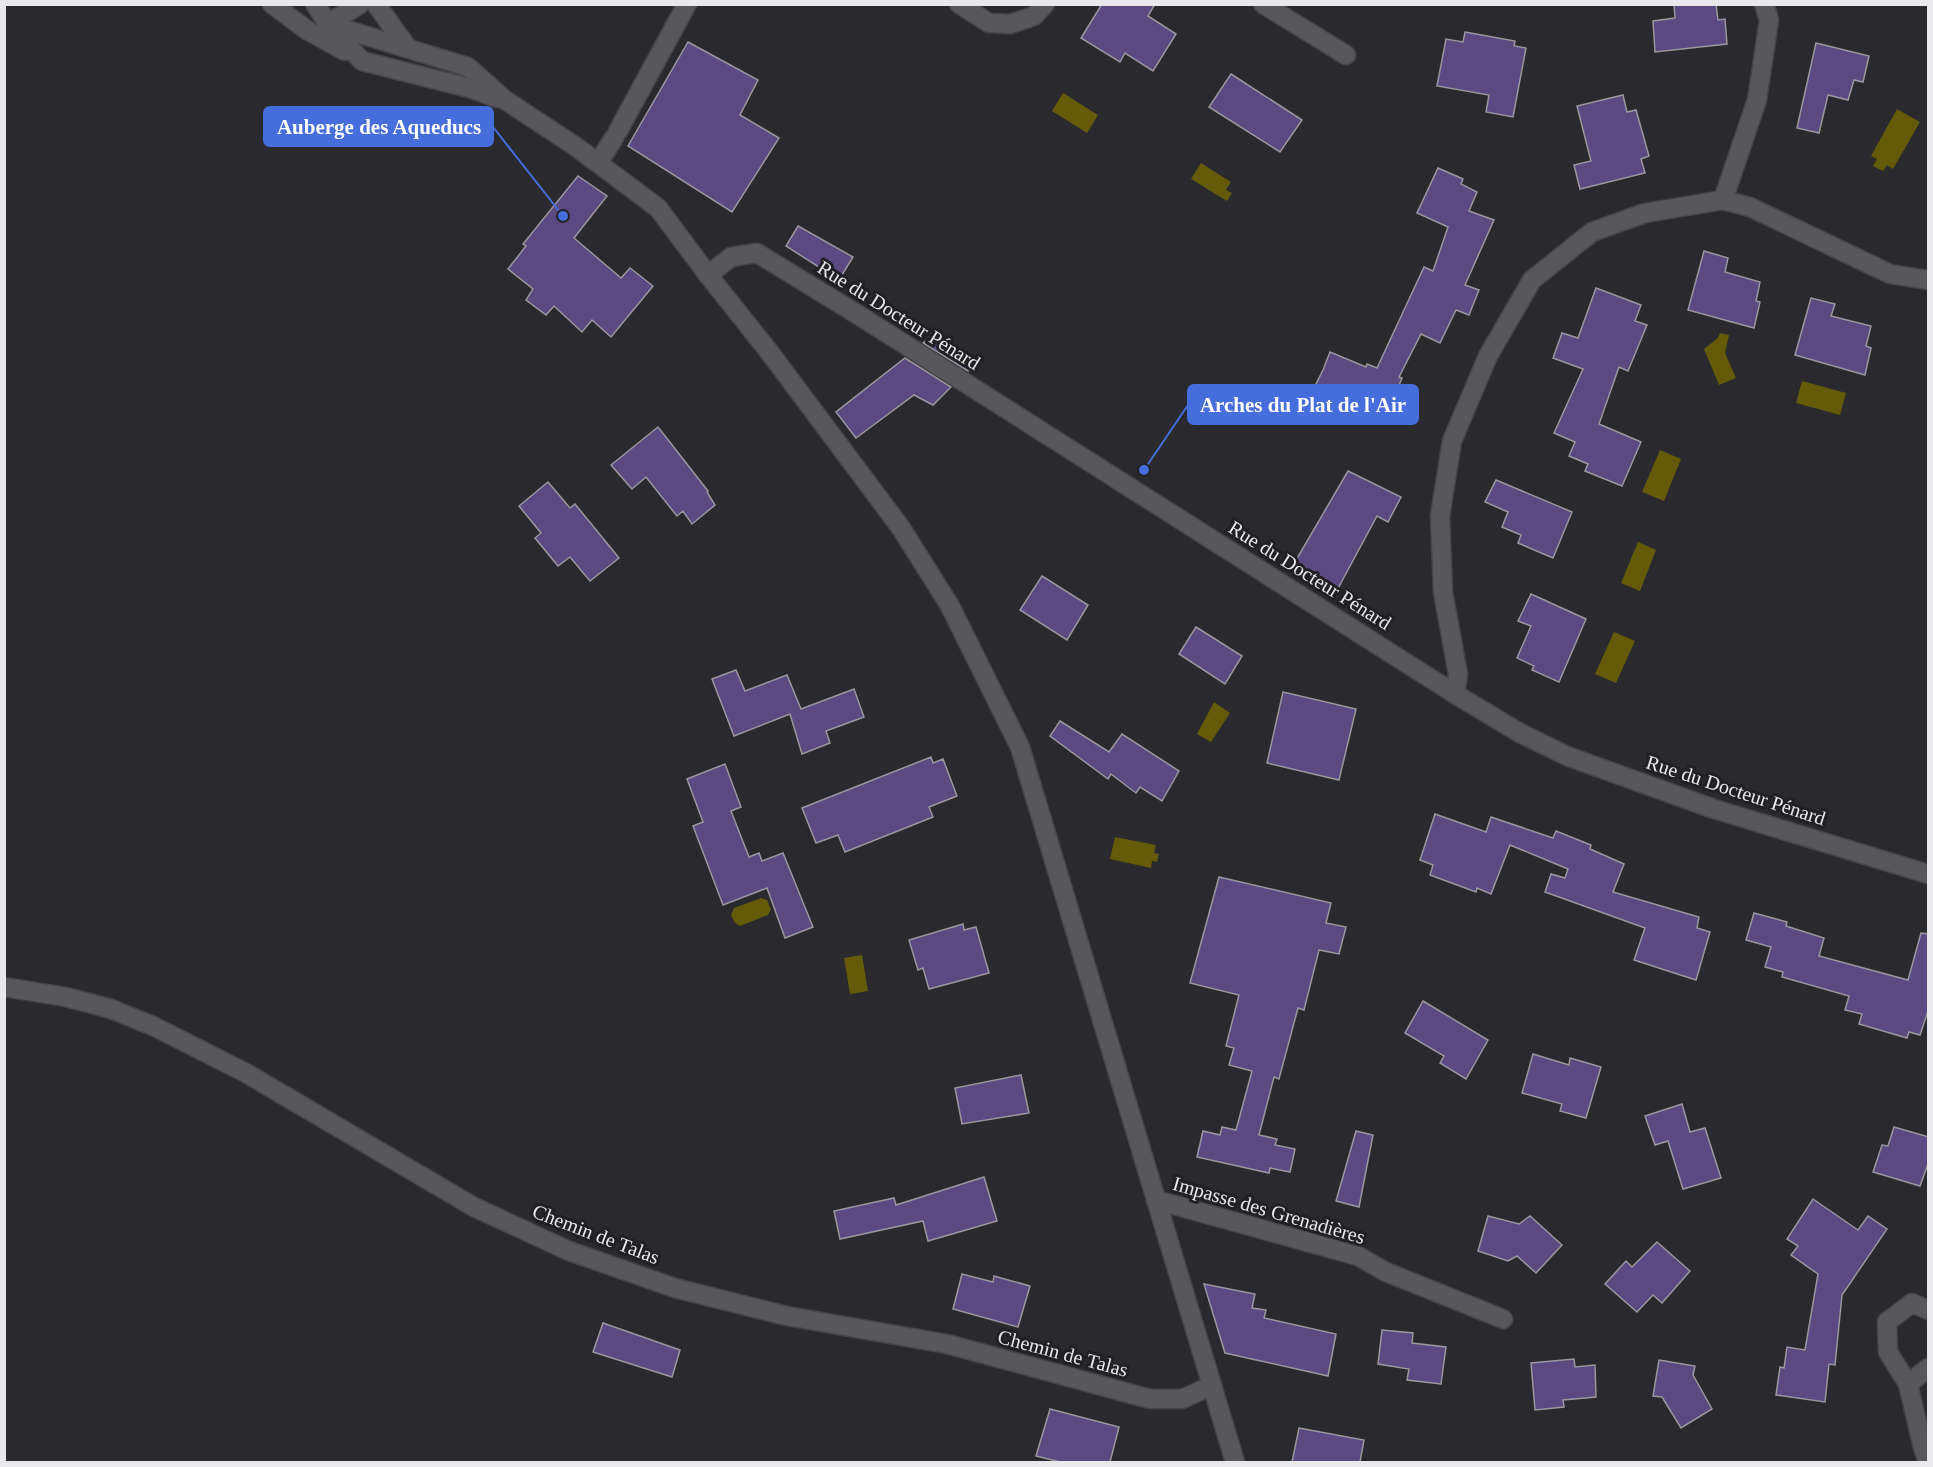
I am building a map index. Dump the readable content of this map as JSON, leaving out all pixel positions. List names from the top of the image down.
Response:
{
  "streets": {
    "street": ["Rue du Docteur Pénard", "Impasse des Grenadières", "Chemin de Talas"]
  },
  "places": ["Auberge des Aqueducs", "Arches du Plat de l'Air"]
}
